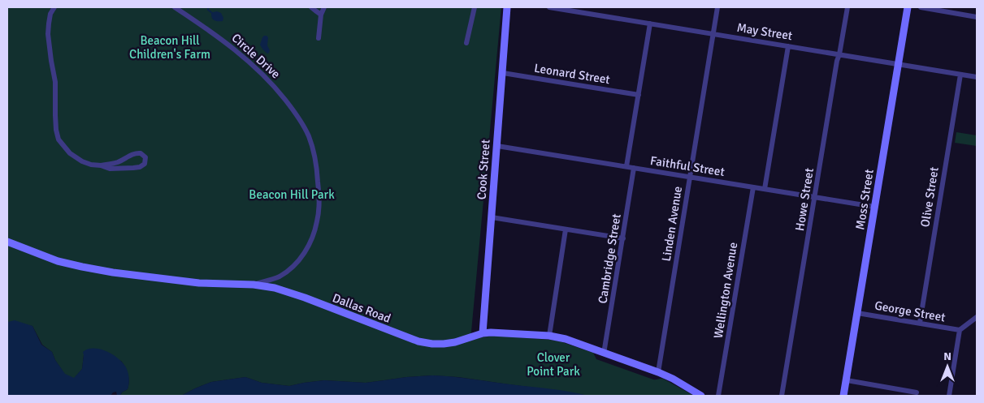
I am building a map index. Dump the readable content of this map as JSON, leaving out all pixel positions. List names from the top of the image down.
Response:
{
  "streets": {
    "main road": ["Cook Street", "Moss Street", "Dallas Road"],
    "street": [
      "May Street",
      "Circle Drive",
      "Leonard Street",
      "Faithful Street",
      "Olive Street",
      "Howe Street",
      "Linden Avenue",
      "Cambridge Street",
      "Wellington Avenue",
      "George Street"
    ]
  },
  "crossings": [
    ["May Street", "Olive Street"],
    ["May Street", "Howe Street"],
    ["May Street", "Moss Street"],
    ["May Street", "Linden Avenue"],
    ["Circle Drive", "Dallas Road"],
    ["Leonard Street", "Cook Street"],
    ["Faithful Street", "Cook Street"],
    ["Faithful Street", "Howe Street"],
    ["Faithful Street", "Moss Street"],
    ["Faithful Street", "Linden Avenue"],
    ["Faithful Street", "Cambridge Street"],
    ["Faithful Street", "Wellington Avenue"],
    ["Cook Street", "Dallas Road"],
    ["Olive Street", "George Street"],
    ["Moss Street", "George Street"],
    ["Linden Avenue", "Dallas Road"],
    ["Cambridge Street", "Dallas Road"]
  ],
  "parks": ["Beacon Hill Children's Farm", "Beacon Hill Park", "Clover Point Park"],
  "north": "top"
}
